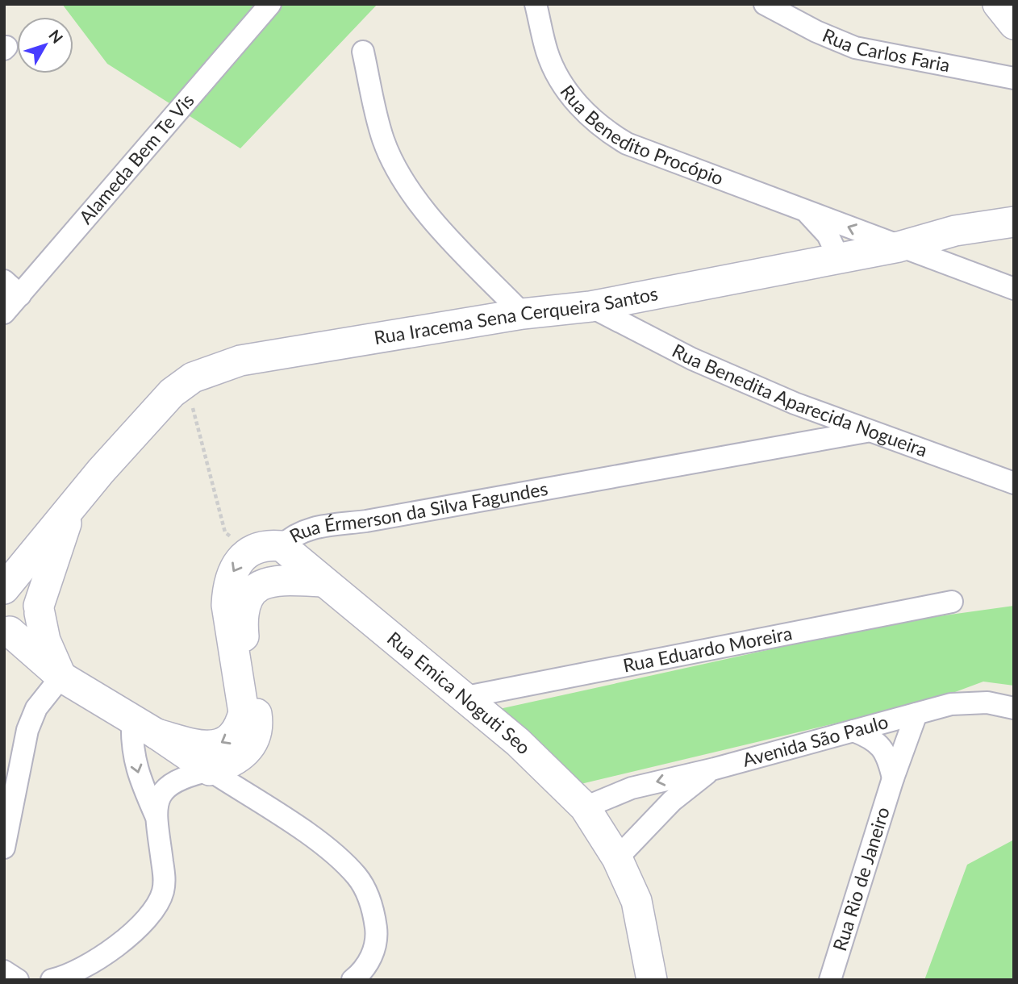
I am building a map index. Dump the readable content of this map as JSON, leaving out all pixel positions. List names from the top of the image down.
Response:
{
  "streets": {
    "main road": ["Rua Iracema Sena Cerqueira Santos", "Rua Érmerson da Silva Fagundes", "Rua Emica Noguti Seo"],
    "street": [
      "Rua Carlos Faria",
      "Rua Benedito Procópio",
      "Alameda Bem Te Vis",
      "Rua Benedita Aparecida Nogueira",
      "Rua Eduardo Moreira",
      "Avenida São Paulo",
      "Rua Rio de Janeiro"
    ]
  },
  "crossings": [
    ["Rua Benedito Procópio", "Rua Iracema Sena Cerqueira Santos"],
    ["Rua Iracema Sena Cerqueira Santos", "Rua Benedita Aparecida Nogueira"],
    ["Rua Benedita Aparecida Nogueira", "Rua Érmerson da Silva Fagundes"],
    ["Rua Érmerson da Silva Fagundes", "Rua Emica Noguti Seo"],
    ["Rua Eduardo Moreira", "Rua Emica Noguti Seo"],
    ["Rua Emica Noguti Seo", "Avenida São Paulo"],
    ["Avenida São Paulo", "Rua Rio de Janeiro"]
  ],
  "north": "top right"
}
